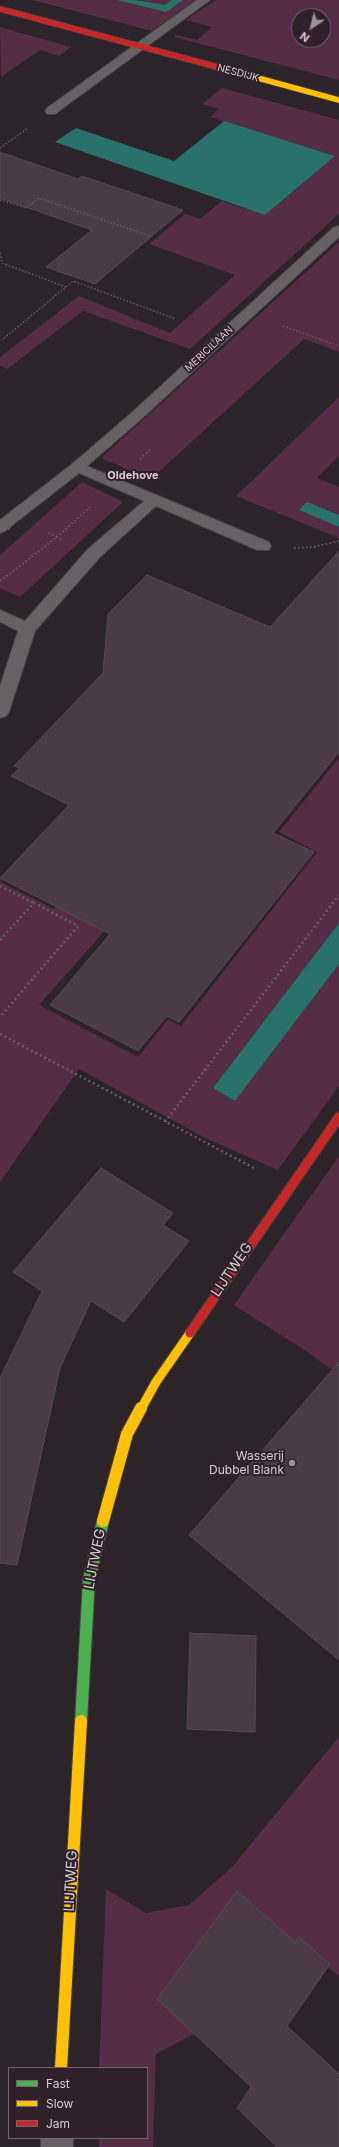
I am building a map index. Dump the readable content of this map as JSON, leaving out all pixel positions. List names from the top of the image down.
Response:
{
  "streets": {
    "street": ["NESDIJK", "LIJTWEG"],
    "lane": ["MERICILAAN"]
  },
  "districts": ["Oldehove"],
  "places": ["Wasserij Dubbel Blank"],
  "legend": ["Fast", "Slow", "Jam"],
  "north": "bottom left"
}
